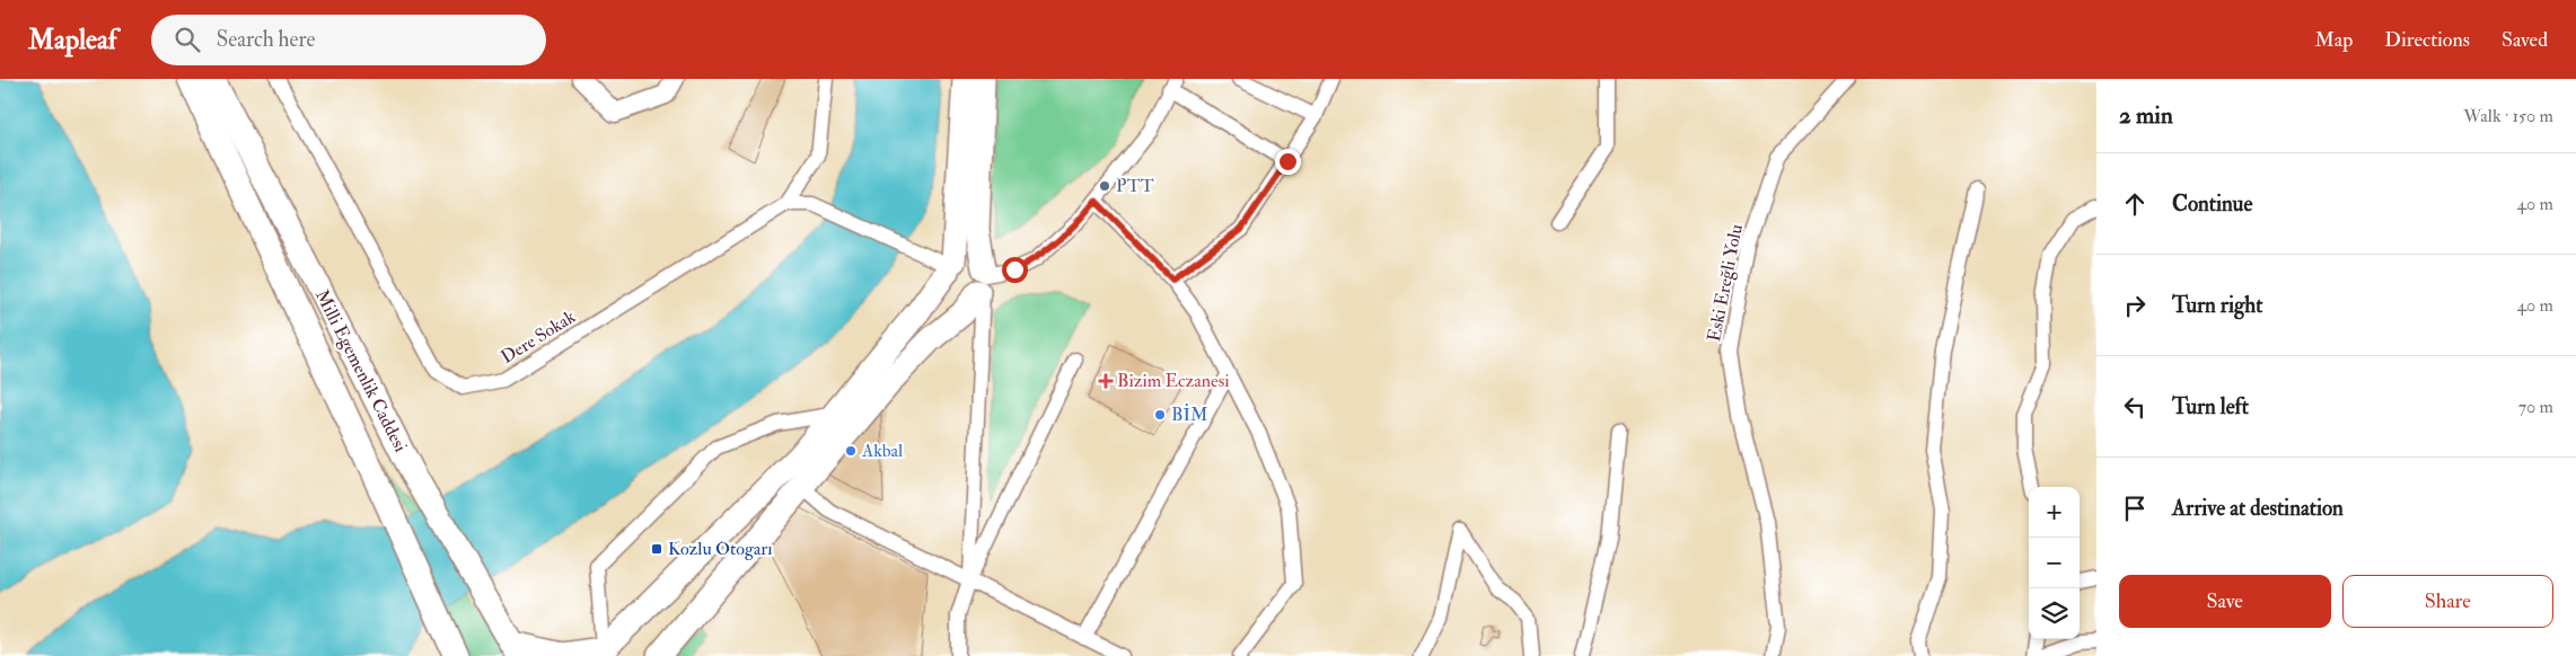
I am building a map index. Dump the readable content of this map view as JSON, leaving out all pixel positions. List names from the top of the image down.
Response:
{
  "streets": {
    "highway": ["Milli Egemenlik Caddesi"],
    "street": ["Eski Ereğli Yolu", "Dere Sokak"]
  },
  "places": {
    "other": ["PTT", "BİM", "Akbal"],
    "health": ["Bizim Eczanesi"],
    "transit": ["Kozlu Otogarı"]
  },
  "page": {
    "header": "Mapleaf",
    "search": "Search here",
    "nav": ["Map", "Directions", "Saved"],
    "heading": ["2 min", "Walk · 150 m"],
    "list": [
      ["Continue", "40 m"],
      ["Turn right", "40 m"],
      ["Turn left", "70 m"],
      "Arrive at destination"
    ],
    "map_buttons": ["+", "−"],
    "buttons": ["Save", "Share"]
  }
}
